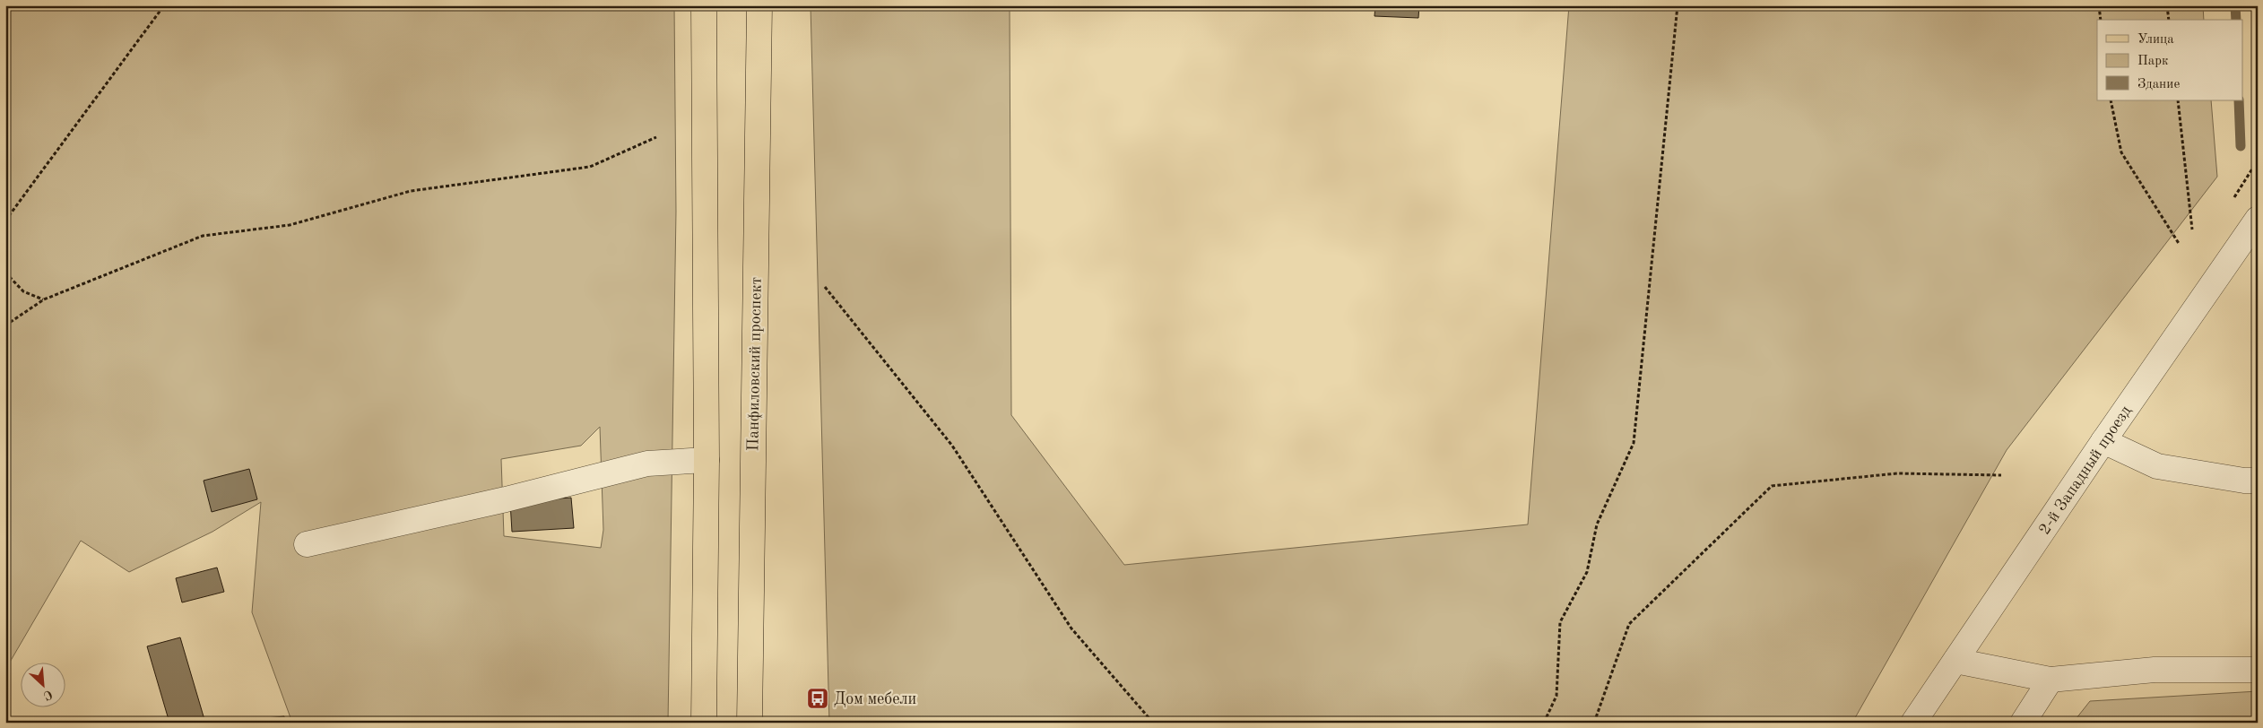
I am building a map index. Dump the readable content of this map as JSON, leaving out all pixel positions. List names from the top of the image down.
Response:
{
  "streets": {
    "main road": ["Панфиловский проспект"],
    "street": ["2-й Западный проезд"]
  },
  "places": {
    "bus stop": ["Дом мебели"]
  },
  "legend": ["Улица", "Парк", "Здание"],
  "north": "bottom right"
}
